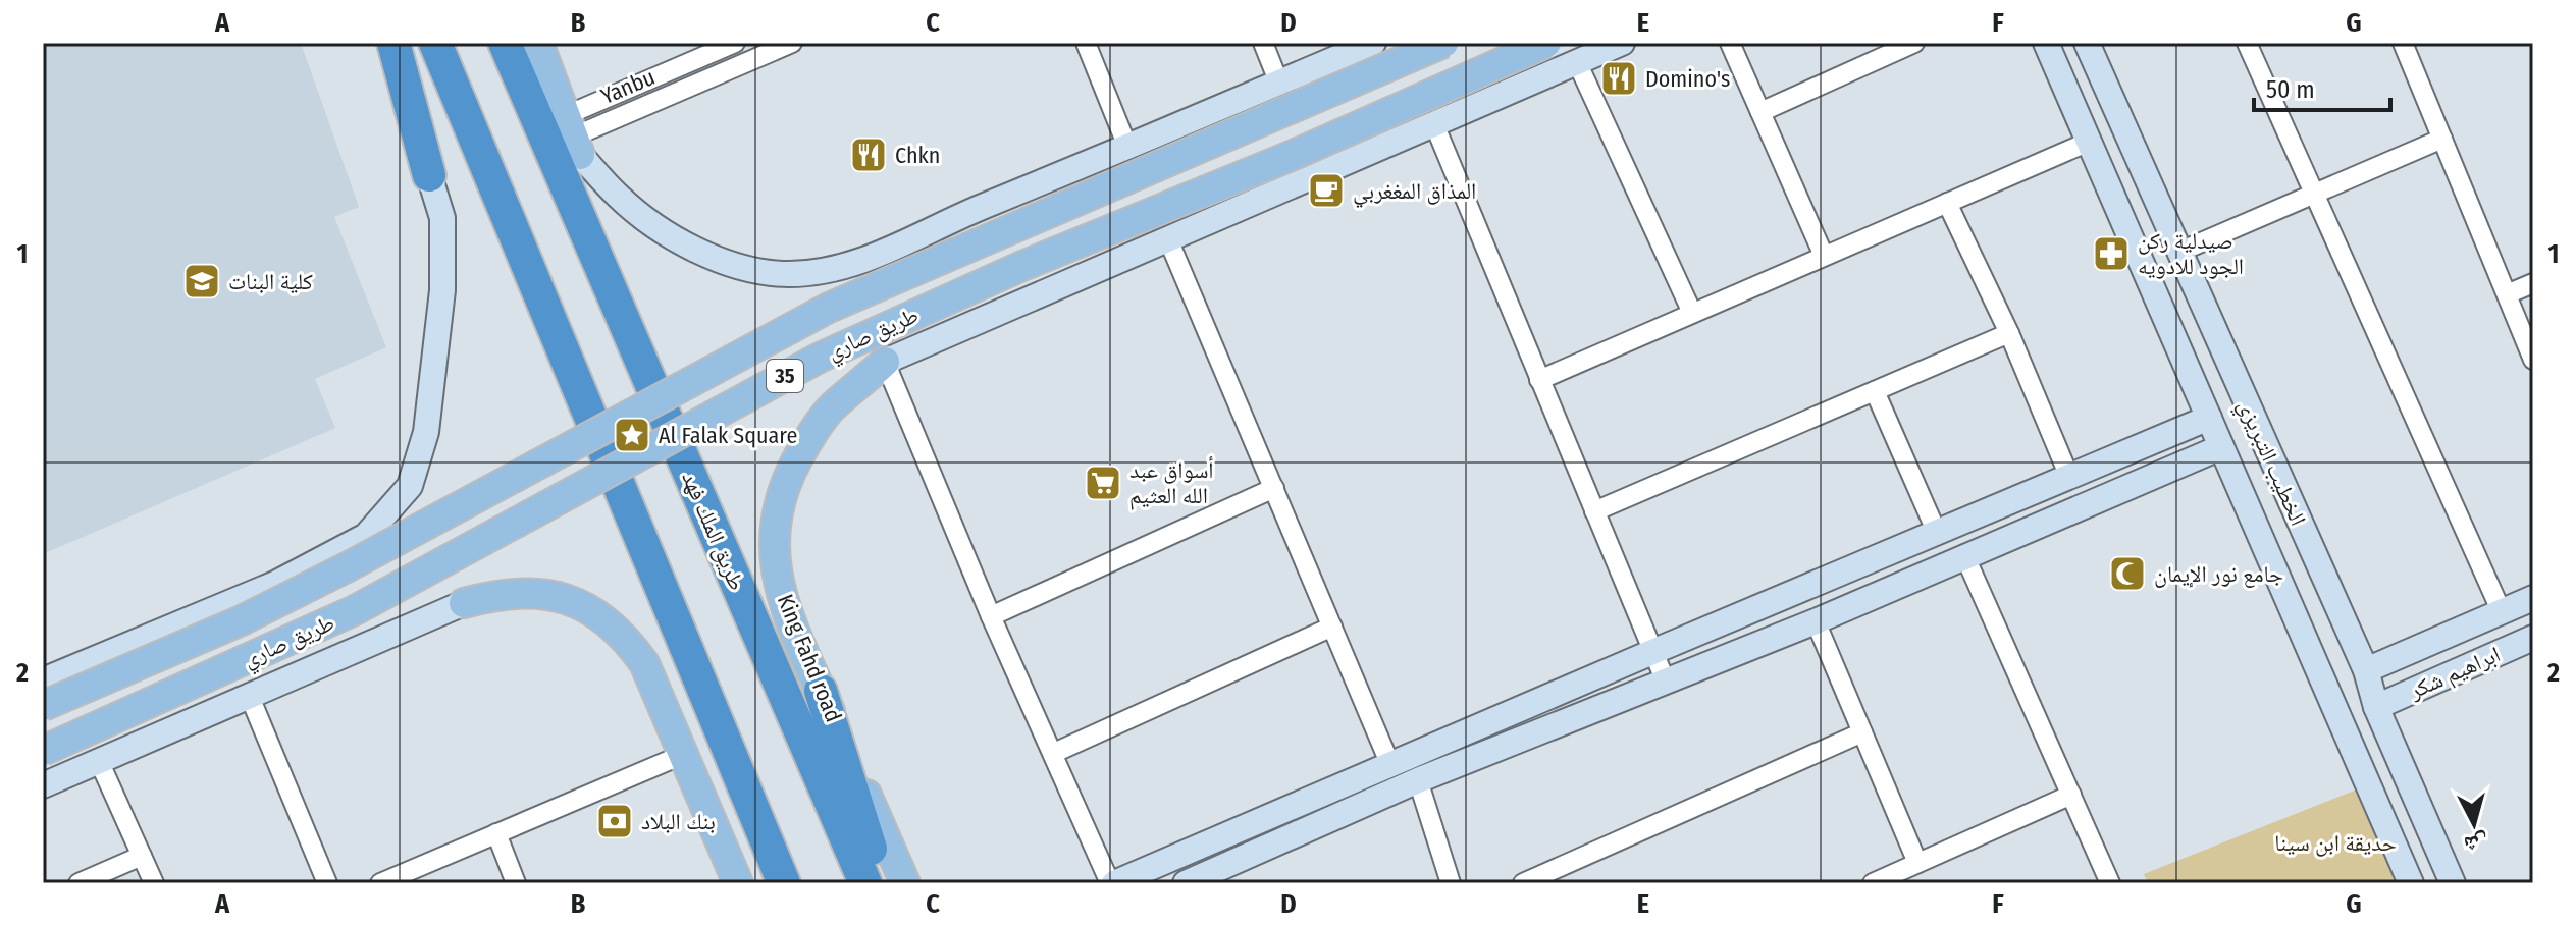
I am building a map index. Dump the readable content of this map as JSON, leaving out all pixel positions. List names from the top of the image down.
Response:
{
  "streets": {
    "highway": ["طريق الملك فهد"],
    "main road": ["طريق صاري", "35", "King Fahd road"],
    "street": ["Yanbu", "الخطيب التبريزي", "ابراهيم شكر"]
  },
  "crossings": [
    ["الخطيب التبريزي", "ابراهيم شكر"]
  ],
  "parks": ["حديقة ابن سينا"],
  "places": {
    "restaurant": ["Domino's", "Chkn"],
    "cafe": ["المذاق المغغربي"],
    "pharmacy": ["صيدلية ركن الجود للادويه"],
    "school or university": ["كلية البنات"],
    "place": ["Al Falak Square"],
    "supermarket": ["أسواق عبد الله العثيم"],
    "mosque": ["جامع نور الإيمان"],
    "bank": ["بنك البلاد"]
  },
  "scale_bar": "50 m",
  "north": "bottom",
  "grid": {
    "columns": [
      "A",
      "B",
      "C",
      "D",
      "E",
      "F",
      "G"
    ],
    "rows": ["1", "2"]
  }
}
